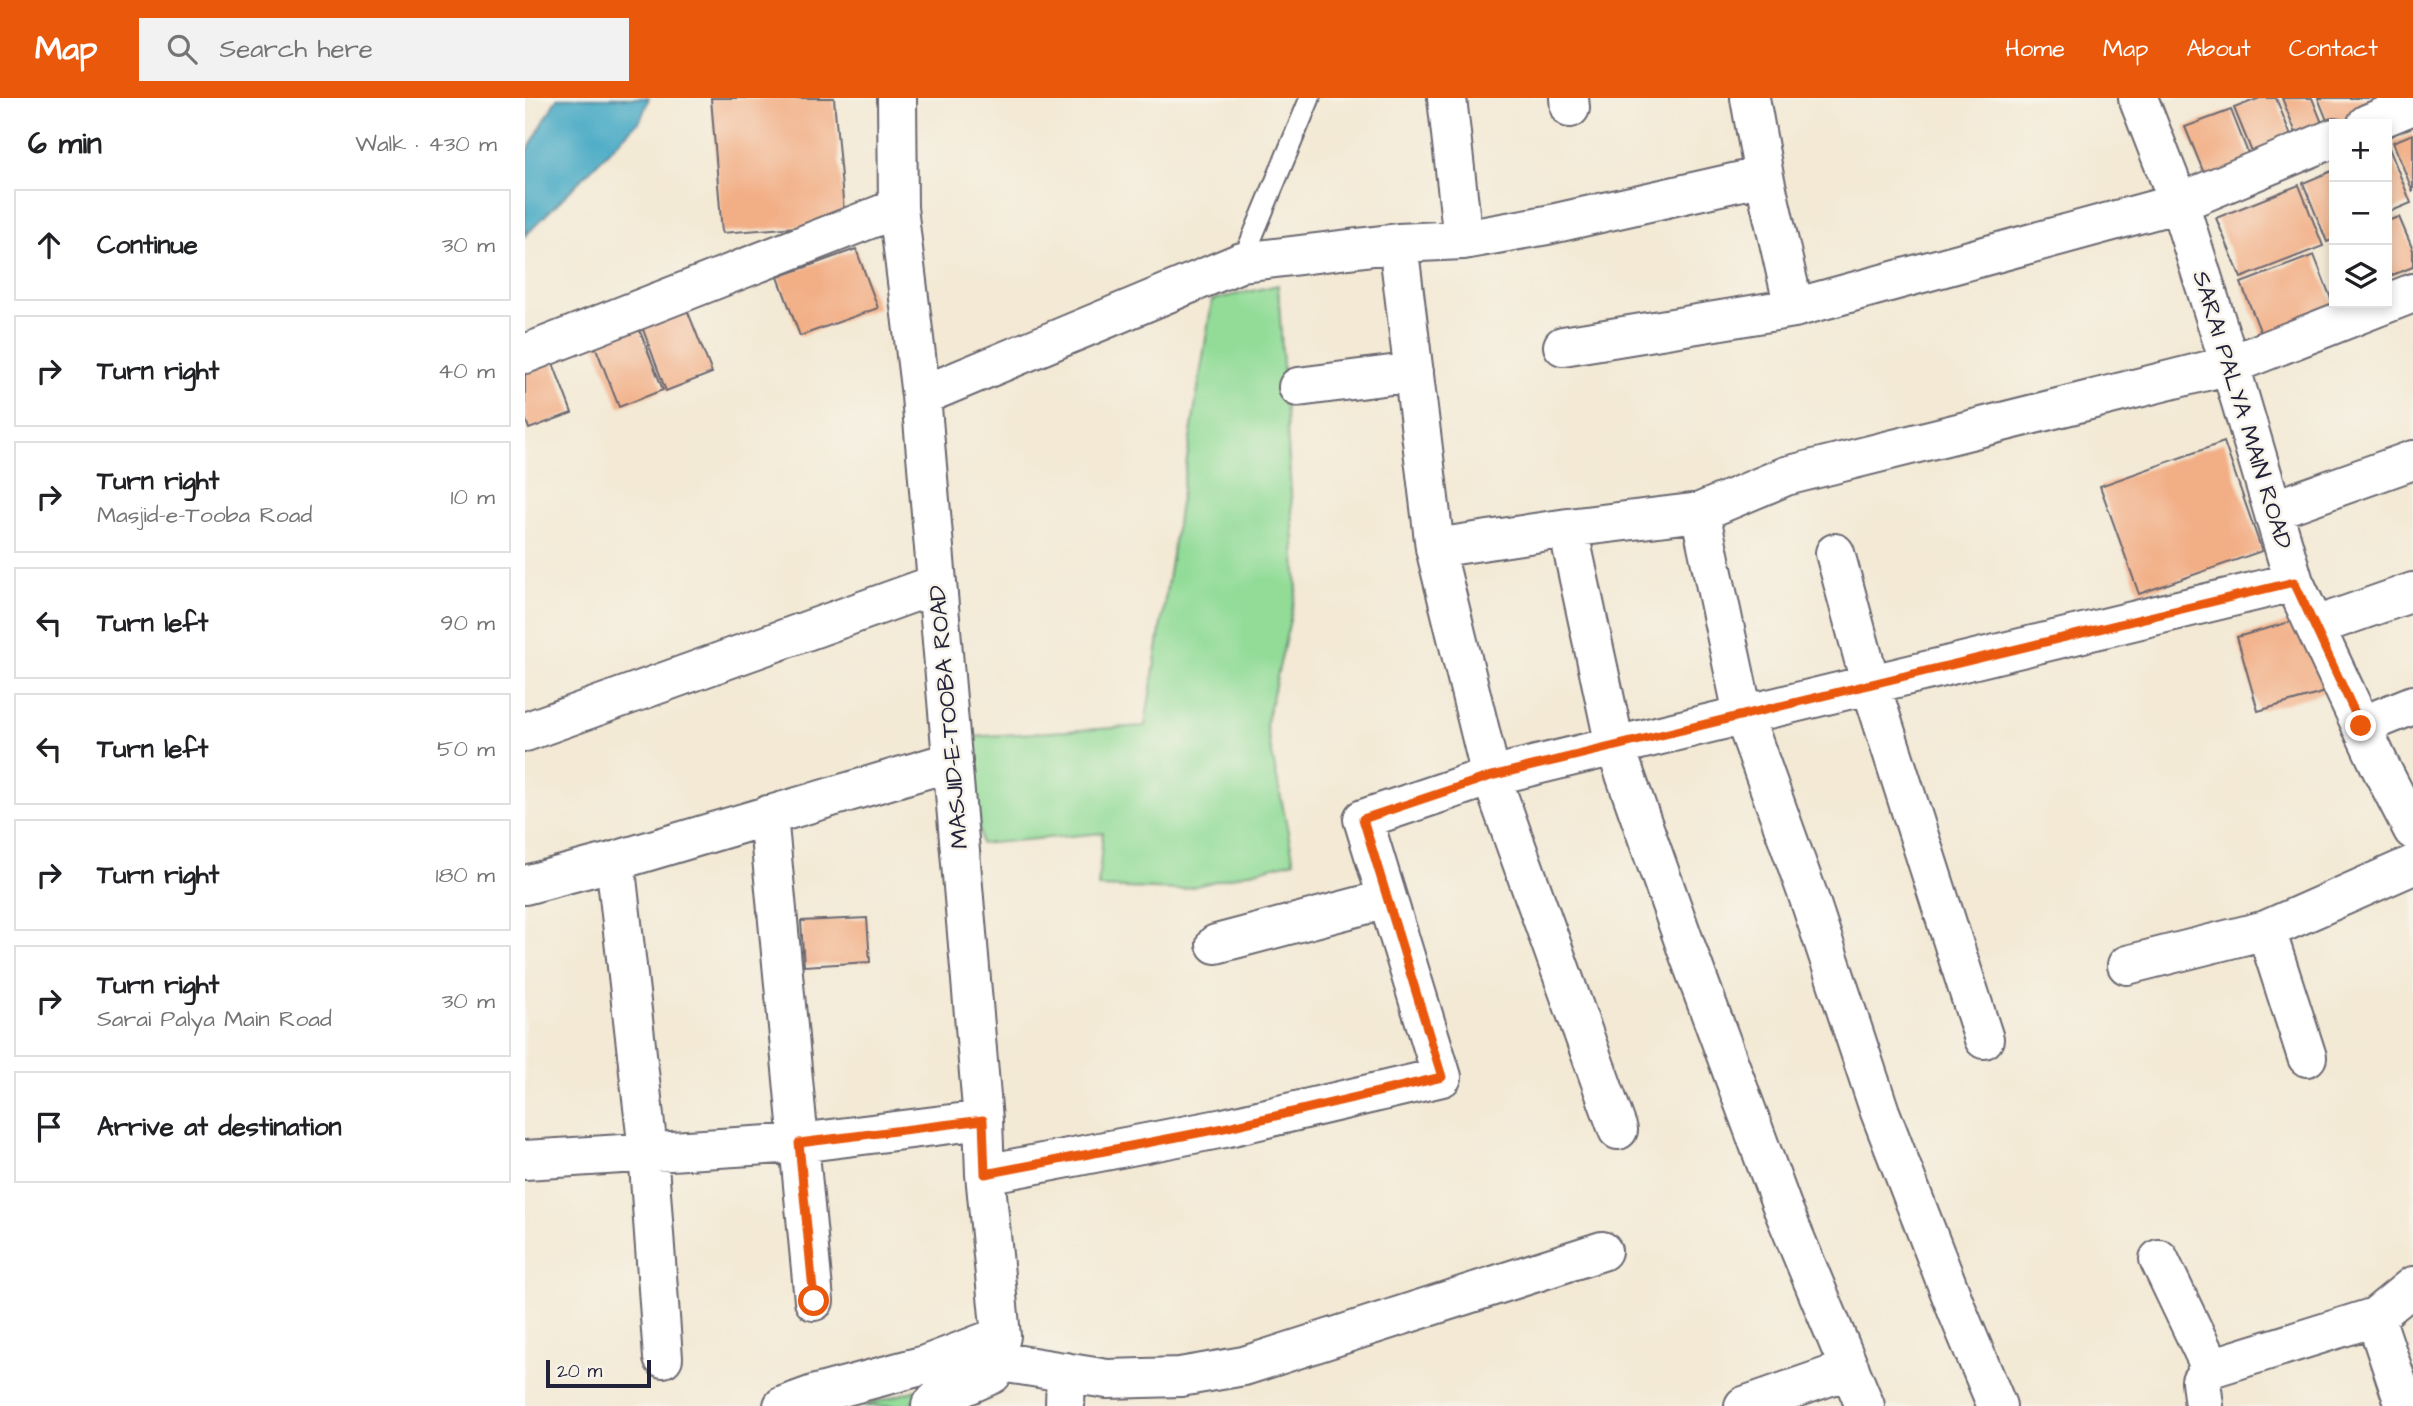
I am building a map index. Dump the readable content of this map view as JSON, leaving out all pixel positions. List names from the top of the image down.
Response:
{
  "streets": {
    "street": ["SARAI PALYA MAIN ROAD", "MASJID-E-TOOBA ROAD"]
  },
  "scale_bar": "20 m",
  "page": {
    "header": "Map",
    "search": "Search here",
    "nav": [
      "Home",
      "Map",
      "About",
      "Contact"
    ],
    "heading": ["6 min", "Walk · 430 m"],
    "map_buttons": ["+", "−"],
    "list": [
      ["Continue", "30 m"],
      ["Turn right", "40 m"],
      ["Turn right", "Masjid-e-Tooba Road", "10 m"],
      ["Turn left", "90 m"],
      ["Turn left", "50 m"],
      ["Turn right", "180 m"],
      ["Turn right", "Sarai Palya Main Road", "30 m"],
      "Arrive at destination"
    ],
    "scale": "20 m"
  }
}
